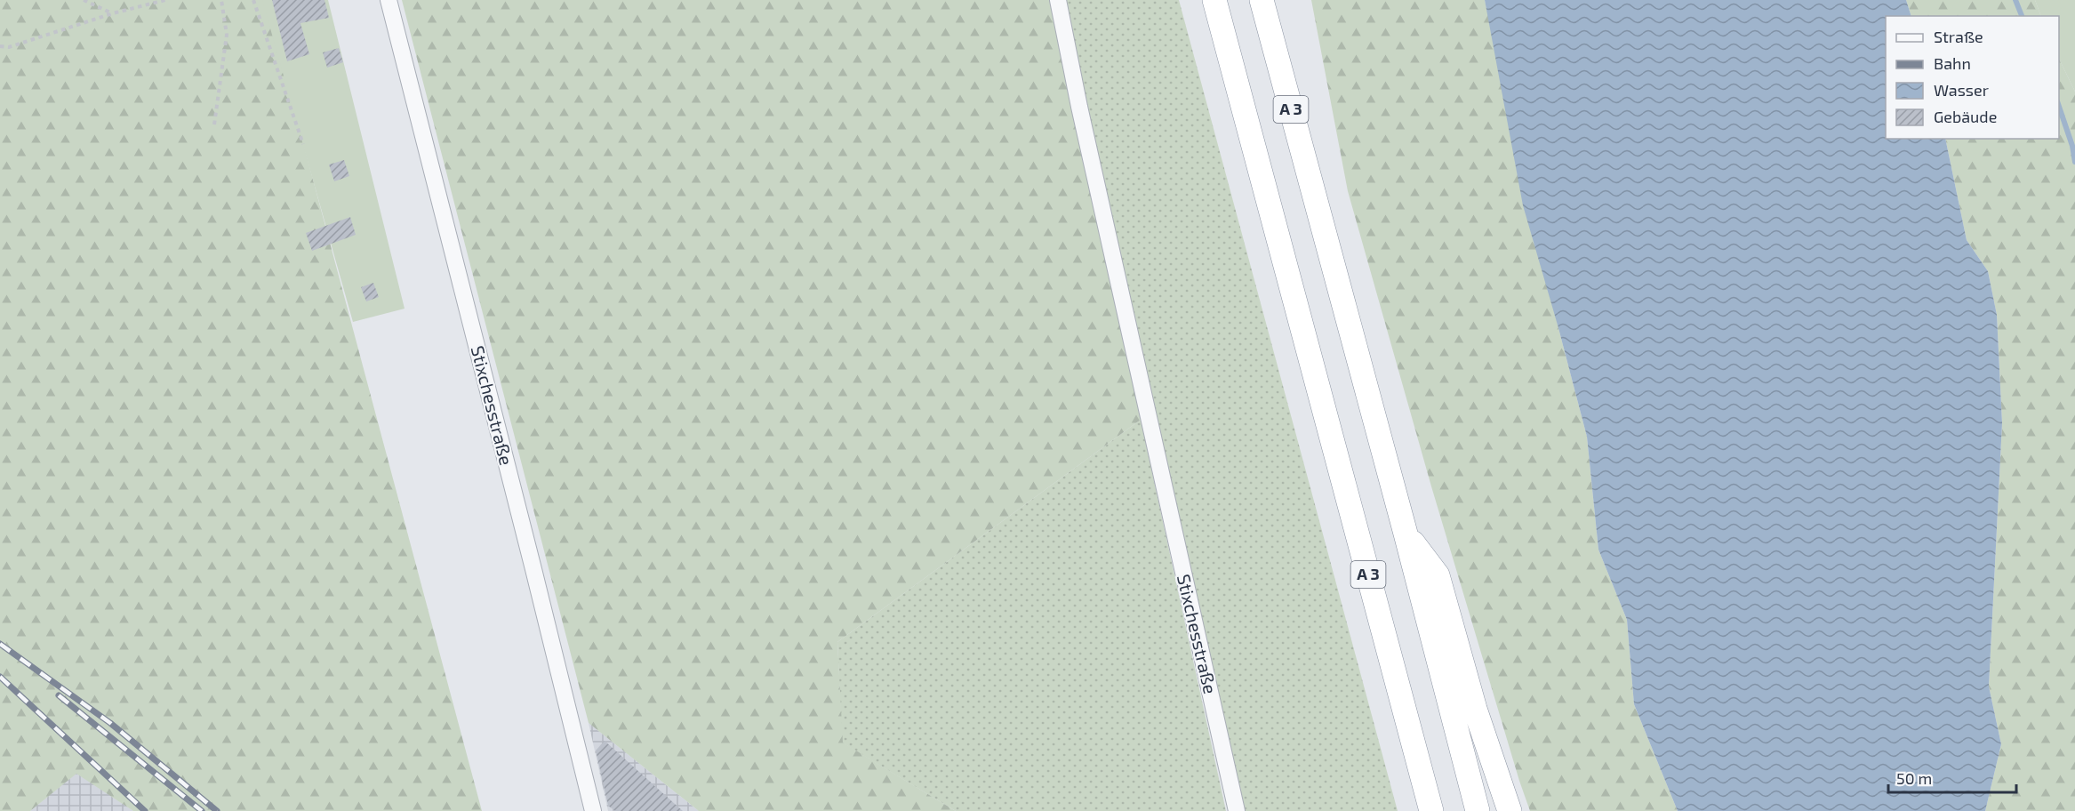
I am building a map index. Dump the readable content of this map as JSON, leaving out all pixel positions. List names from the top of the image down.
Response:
{
  "streets": {
    "highway": ["A 3"],
    "street": ["Stixchesstraße"]
  },
  "legend": [
    "Straße",
    "Bahn",
    "Wasser",
    "Gebäude"
  ],
  "scale_bar": "50 m"
}
